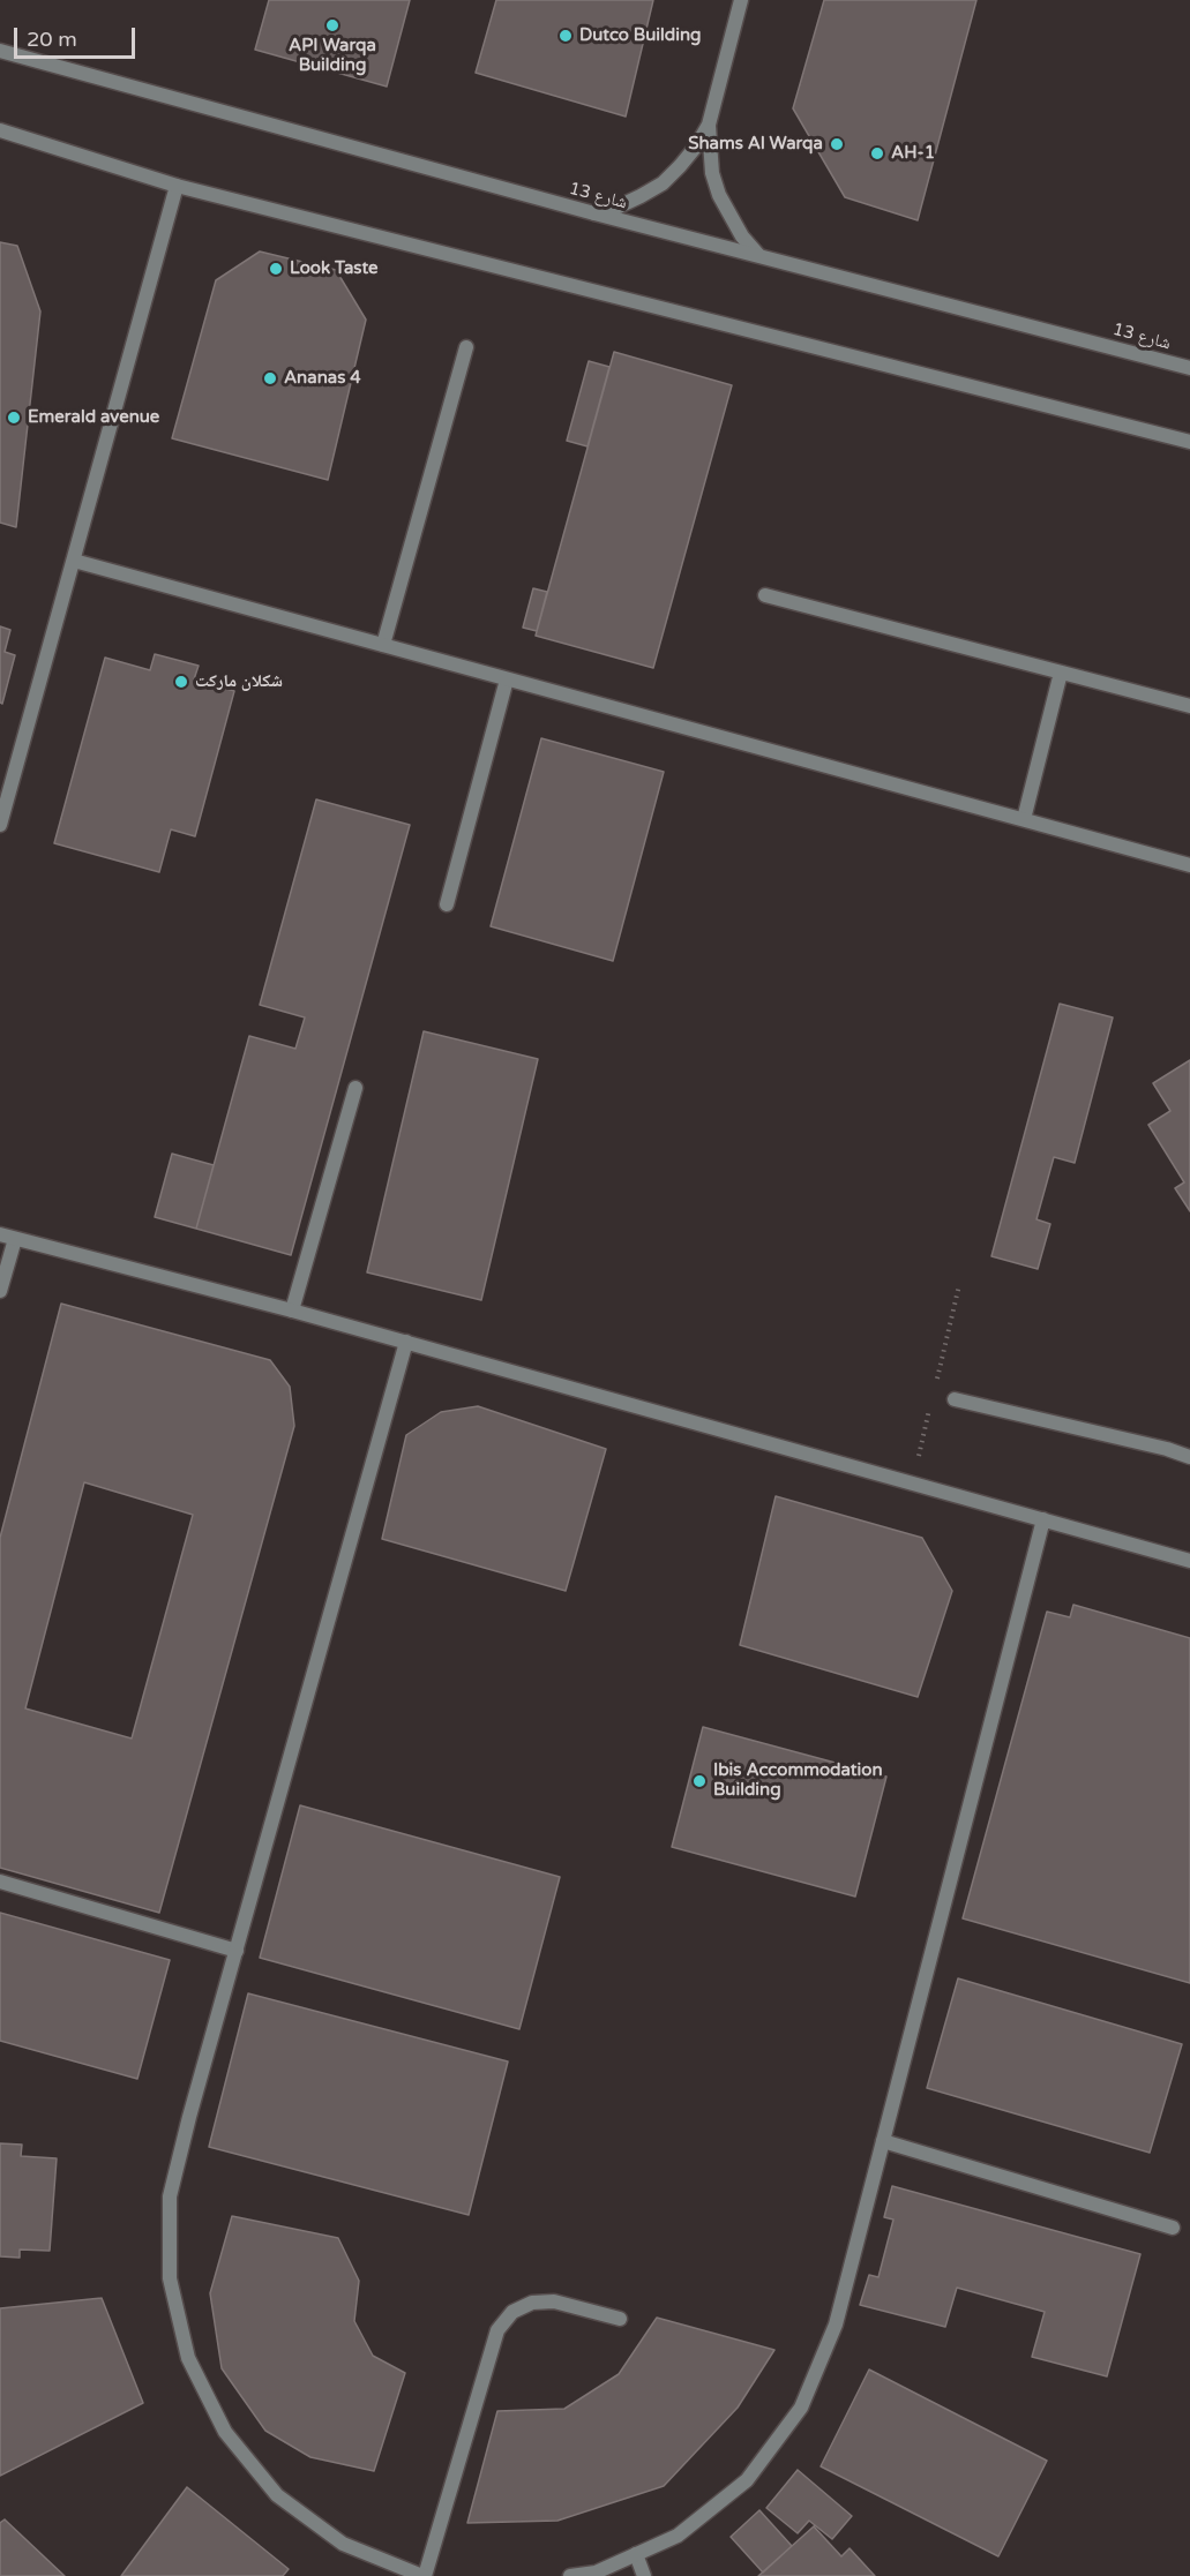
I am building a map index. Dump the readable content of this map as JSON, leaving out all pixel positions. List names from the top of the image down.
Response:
{
  "streets": {
    "street": ["شارع 13"]
  },
  "places": [
    "API Warqa Building",
    "Dutco Building",
    "Shams Al Warqa",
    "AH-1",
    "Look Taste",
    "Ananas 4",
    "Emerald avenue",
    "شكلان ماركت",
    "Ibis Accommodation Building"
  ],
  "scale_bar": "20 m"
}
